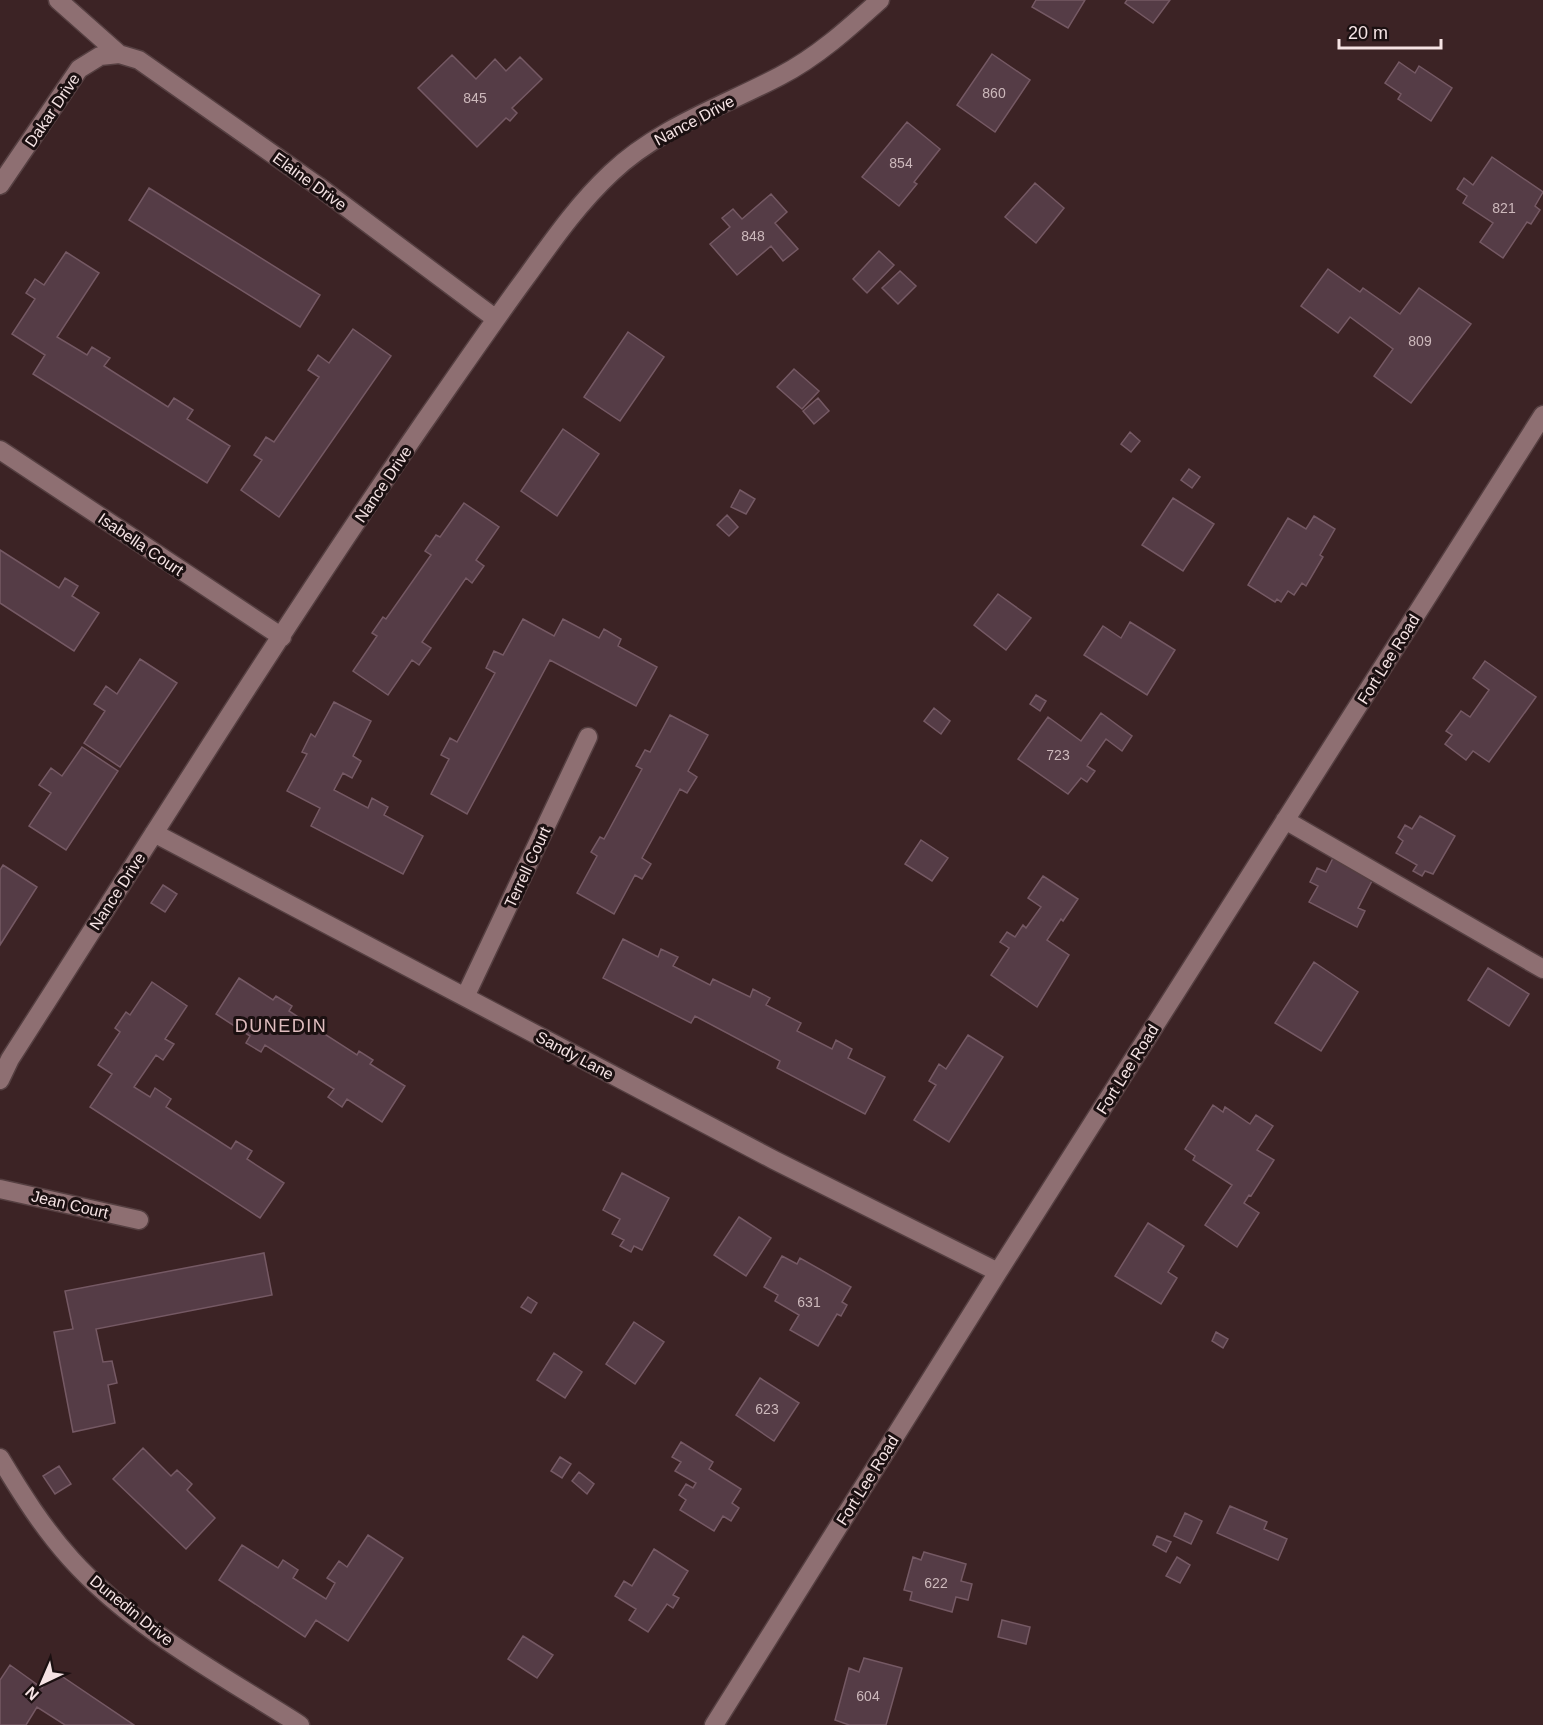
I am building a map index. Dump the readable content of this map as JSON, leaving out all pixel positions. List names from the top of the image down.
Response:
{
  "streets": {
    "street": [
      "Dakar Drive",
      "Nance Drive",
      "Elaine Drive",
      "Isabella Court",
      "Fort Lee Road",
      "Terrell Court",
      "Sandy Lane",
      "Jean Court",
      "Dunedin Drive"
    ]
  },
  "crossings": [
    ["Dakar Drive", "Elaine Drive"],
    ["Nance Drive", "Elaine Drive"],
    ["Nance Drive", "Isabella Court"],
    ["Nance Drive", "Sandy Lane"],
    ["Fort Lee Road", "Sandy Lane"],
    ["Terrell Court", "Sandy Lane"]
  ],
  "districts": ["DUNEDIN"],
  "house_numbers": [
    "860",
    "845",
    "854",
    "821",
    "848",
    "809",
    "723",
    "631",
    "623",
    "622",
    "604"
  ],
  "scale_bar": "20 m",
  "north": "bottom left"
}
